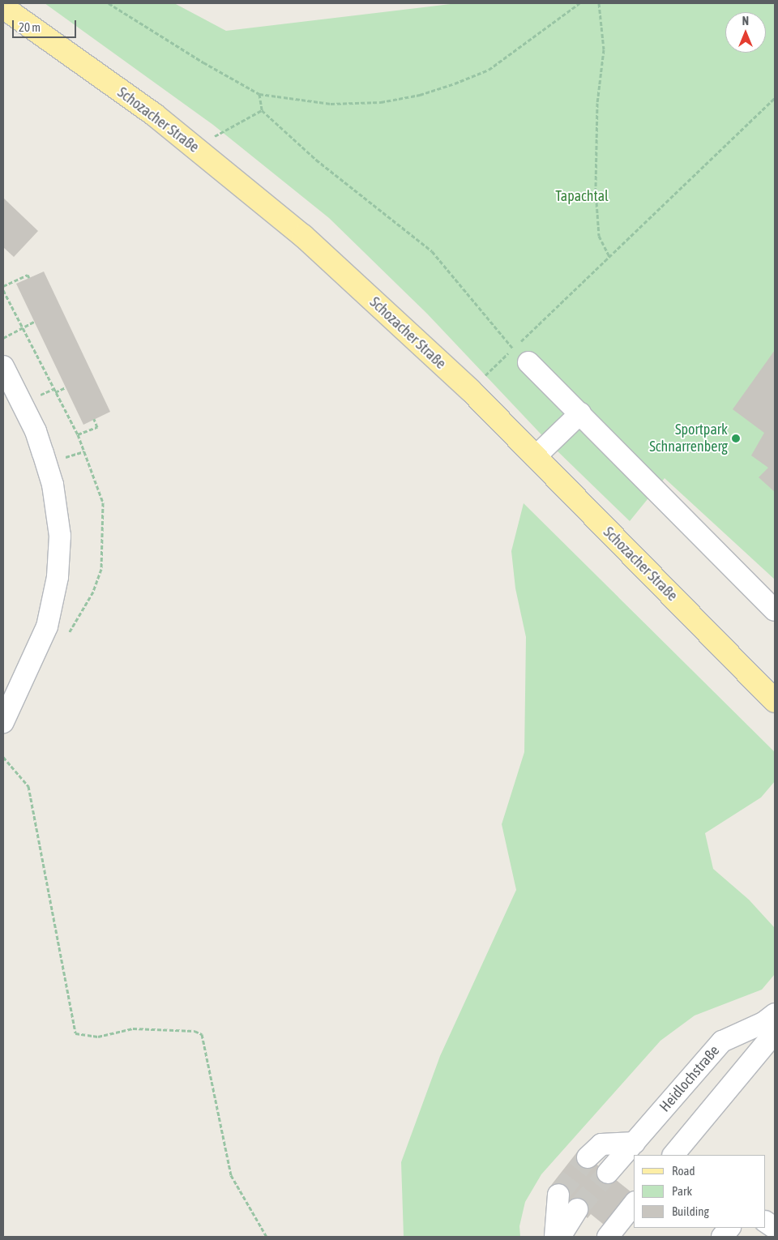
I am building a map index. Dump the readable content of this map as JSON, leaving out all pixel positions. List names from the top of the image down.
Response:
{
  "streets": {
    "main road": ["Schozacher Straße"],
    "street": ["Heidlochstraße"]
  },
  "parks": ["Tapachtal"],
  "places": ["Sportpark Schnarrenberg"],
  "legend": ["Road", "Park", "Building"],
  "scale_bar": "20 m",
  "north": "top"
}
